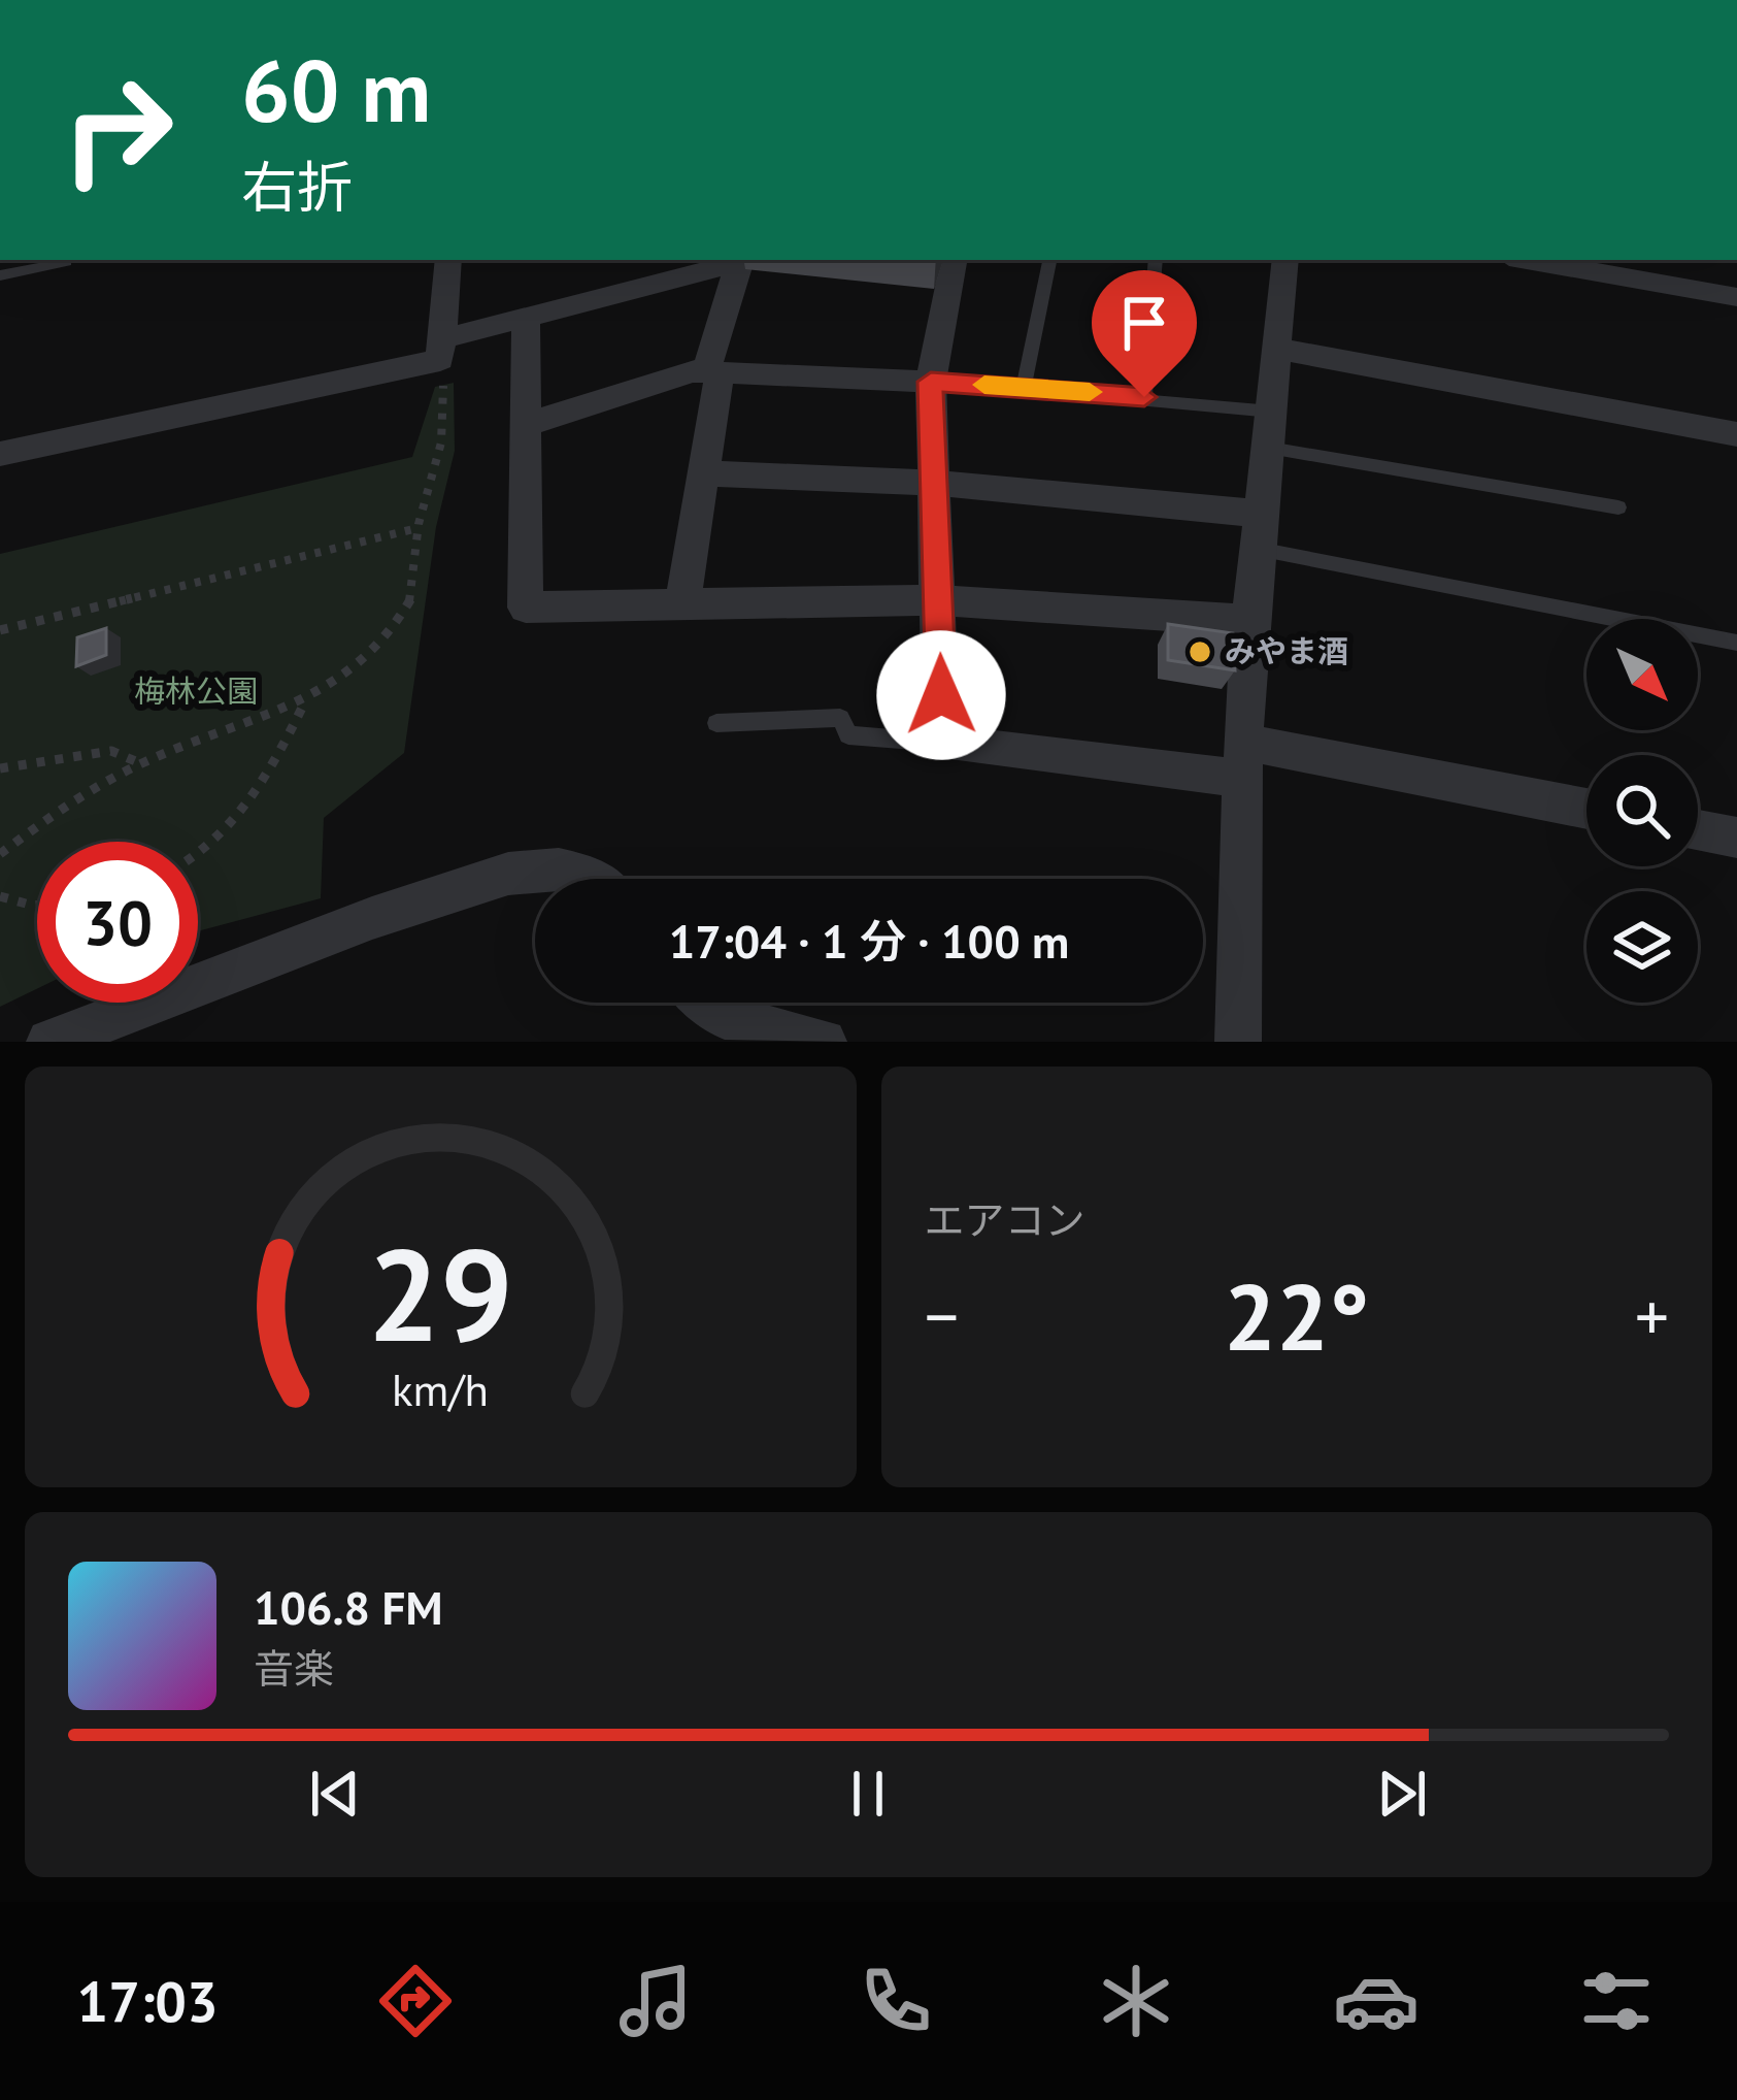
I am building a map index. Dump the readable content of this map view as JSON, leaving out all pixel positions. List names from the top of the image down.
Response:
{
  "parks": ["梅林公園"],
  "places": ["みやま酒"],
  "north": "bottom right",
  "page": {
    "turn": ["60 m", "右折"],
    "limit": "30",
    "trip": "17:04 · 1 分 · 100 m",
    "tile": "エアコン",
    "heat": ["−", "22°", "+"],
    "song": ["106.8 FM", "音楽"],
    "tabs": "17:03",
    "gauge": ["29", "km/h"]
  }
}
